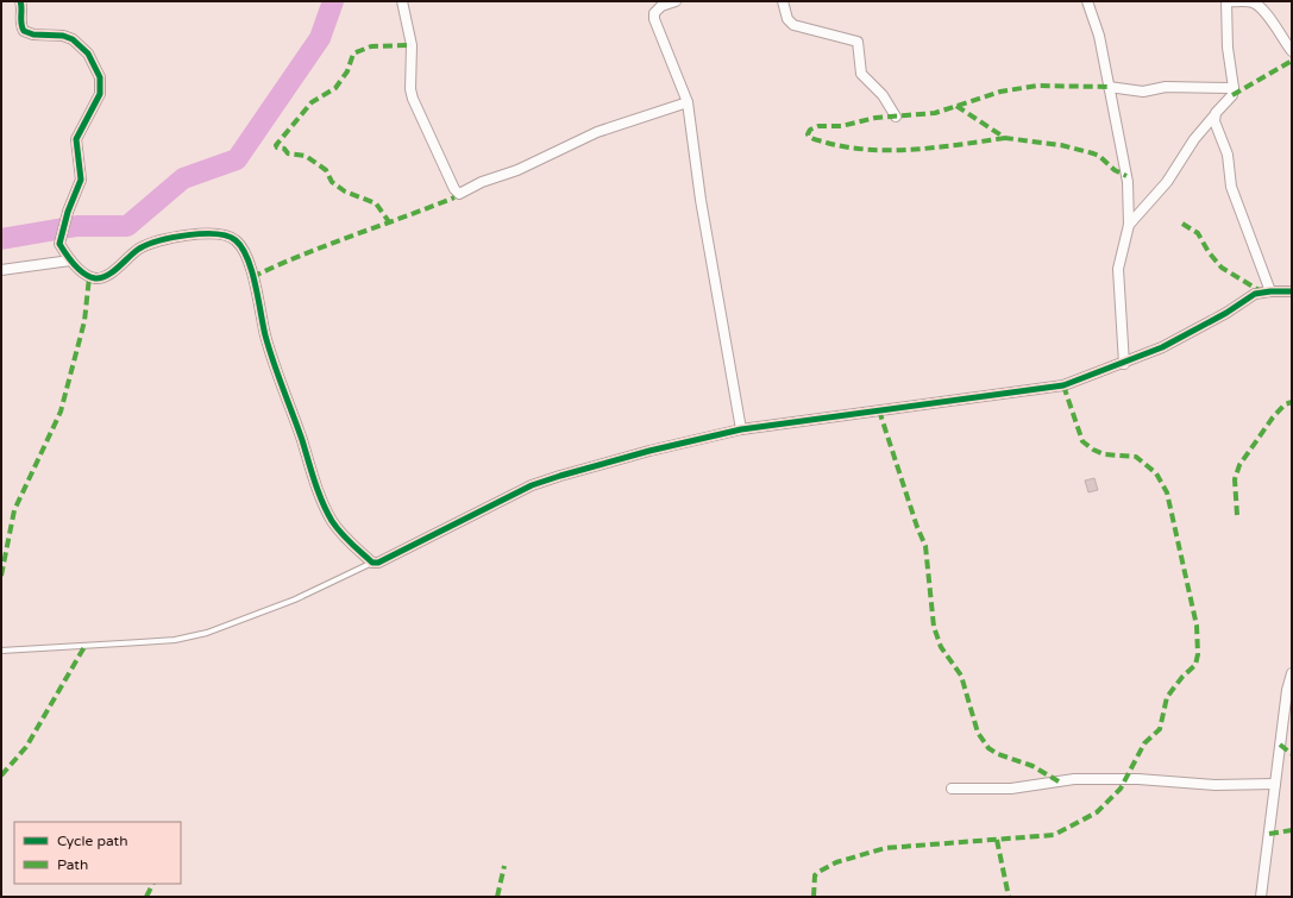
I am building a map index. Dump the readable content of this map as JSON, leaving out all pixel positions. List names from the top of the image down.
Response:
{
  "legend": ["Cycle path", "Path"]
}
